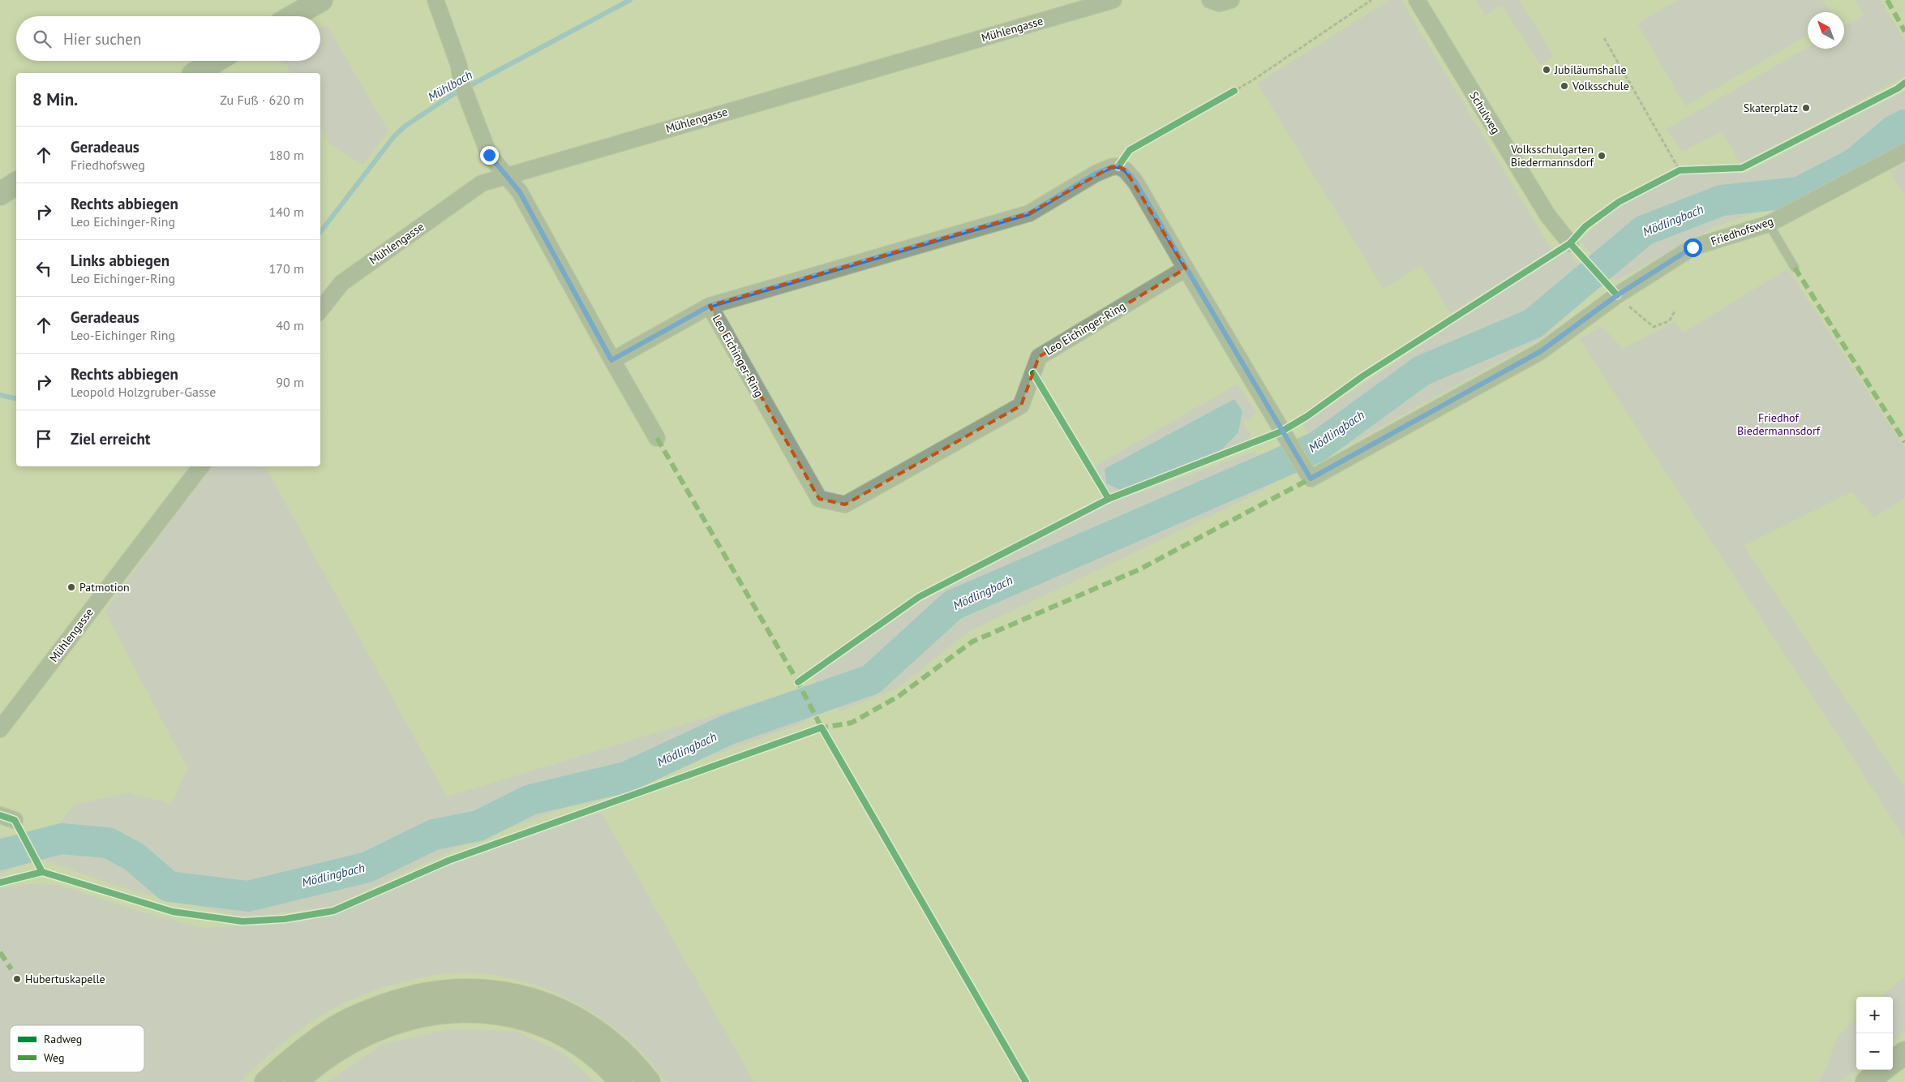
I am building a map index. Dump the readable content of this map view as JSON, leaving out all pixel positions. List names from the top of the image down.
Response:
{
  "streets": {
    "street": [
      "Mühlengasse",
      "Schulweg",
      "Friedhofsweg",
      "Leo Eichinger-Ring"
    ]
  },
  "crossings": [
    ["Friedhofsweg", "Leo Eichinger-Ring"]
  ],
  "water": ["Mühlbach", "Mödlingbach"],
  "parks": ["Friedhof Biedermannsdorf"],
  "places": [
    "Jubiläumshalle",
    "Volksschule",
    "Skaterplatz",
    "Volksschulgarten Biedermannsdorf",
    "Patmotion",
    "Hubertuskapelle"
  ],
  "legend": ["Radweg", "Weg"],
  "north": "top left",
  "page": {
    "search": "Hier suchen",
    "heading": ["8 Min.", "Zu Fuß · 620 m"],
    "list": [
      ["Geradeaus", "Friedhofsweg", "180 m"],
      ["Rechts abbiegen", "Leo Eichinger-Ring", "140 m"],
      ["Links abbiegen", "Leo Eichinger-Ring", "170 m"],
      ["Geradeaus", "Leo-Eichinger Ring", "40 m"],
      ["Rechts abbiegen", "Leopold Holzgruber-Gasse", "90 m"],
      "Ziel erreicht"
    ],
    "map_buttons": ["+", "−"]
  }
}
